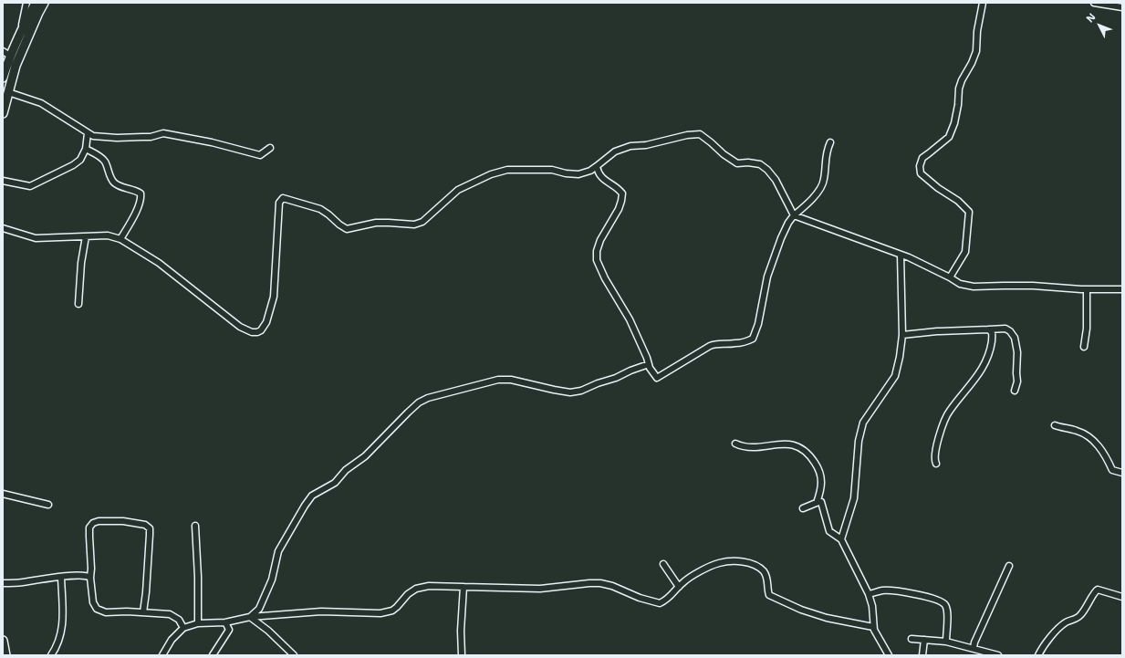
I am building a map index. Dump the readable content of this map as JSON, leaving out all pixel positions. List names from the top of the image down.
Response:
{
  "north": "top left"
}
